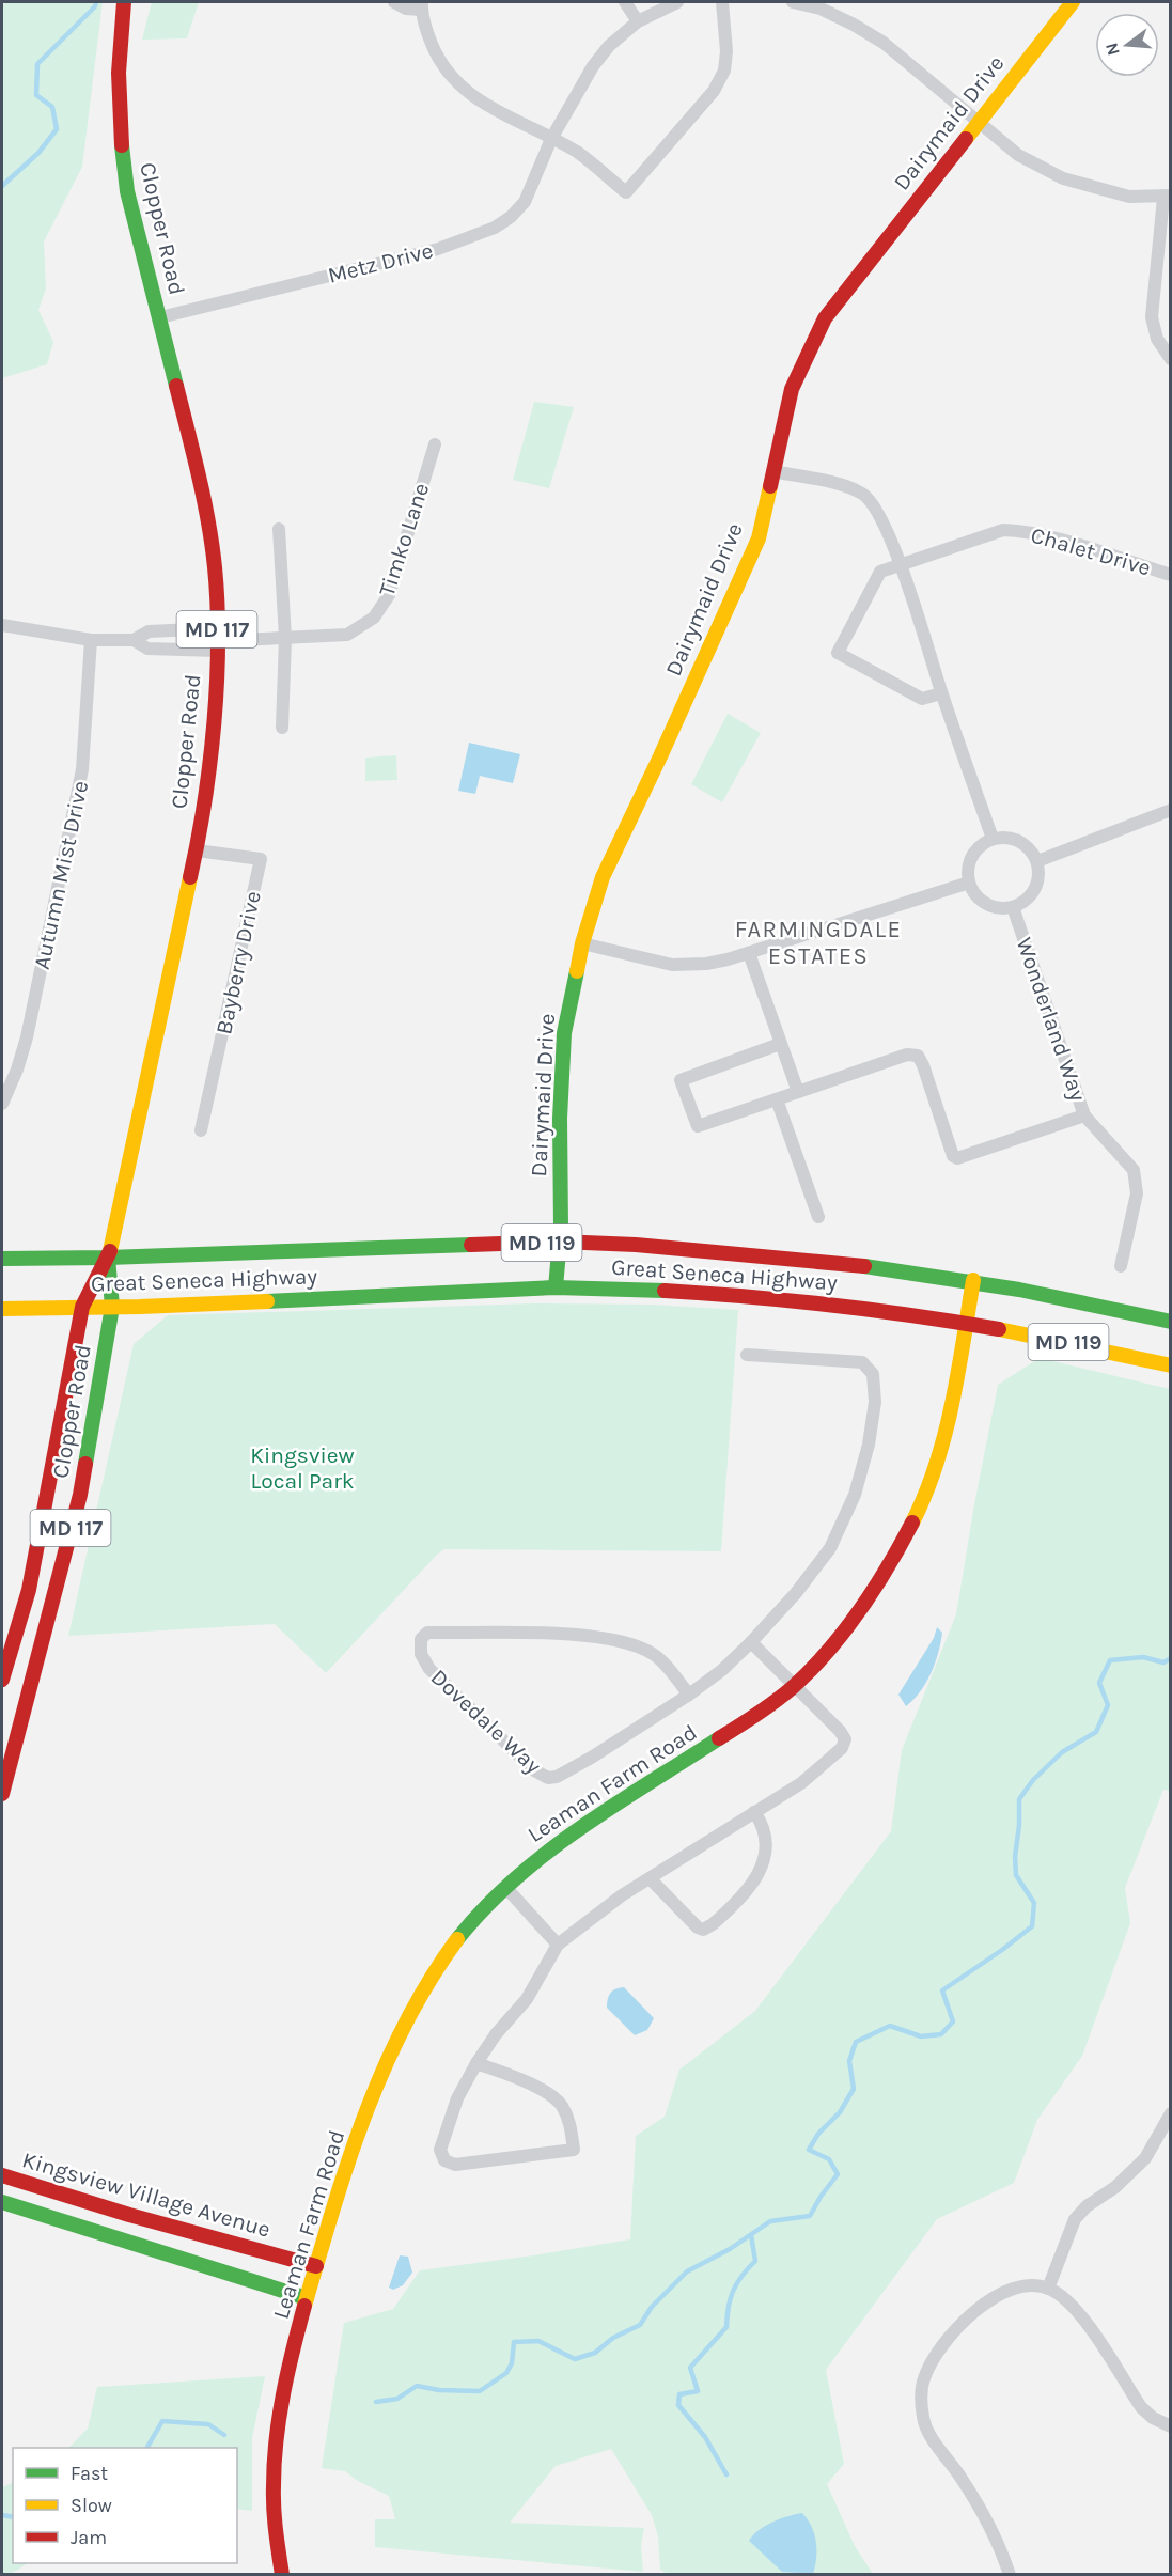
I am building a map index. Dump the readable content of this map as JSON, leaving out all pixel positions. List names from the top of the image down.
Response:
{
  "streets": {
    "main road": [
      "Dairymaid Drive",
      "Clopper Road",
      "MD 117",
      "MD 119",
      "Great Seneca Highway",
      "Leaman Farm Road",
      "Kingsview Village Avenue"
    ],
    "street": [
      "Metz Drive",
      "Timko Lane",
      "Chalet Drive",
      "Autumn Mist Drive",
      "Bayberry Drive",
      "Wonderland Way",
      "Dovedale Way"
    ]
  },
  "crossings": [
    ["Dairymaid Drive", "Great Seneca Highway"],
    ["Clopper Road", "Metz Drive"],
    ["Clopper Road", "Timko Lane"],
    ["Clopper Road", "Bayberry Drive"],
    ["Clopper Road", "Great Seneca Highway"],
    ["Great Seneca Highway", "Leaman Farm Road"],
    ["Leaman Farm Road", "Kingsview Village Avenue"]
  ],
  "districts": ["FARMINGDALE ESTATES"],
  "parks": ["Kingsview Local Park"],
  "legend": ["Fast", "Slow", "Jam"],
  "north": "left"
}
